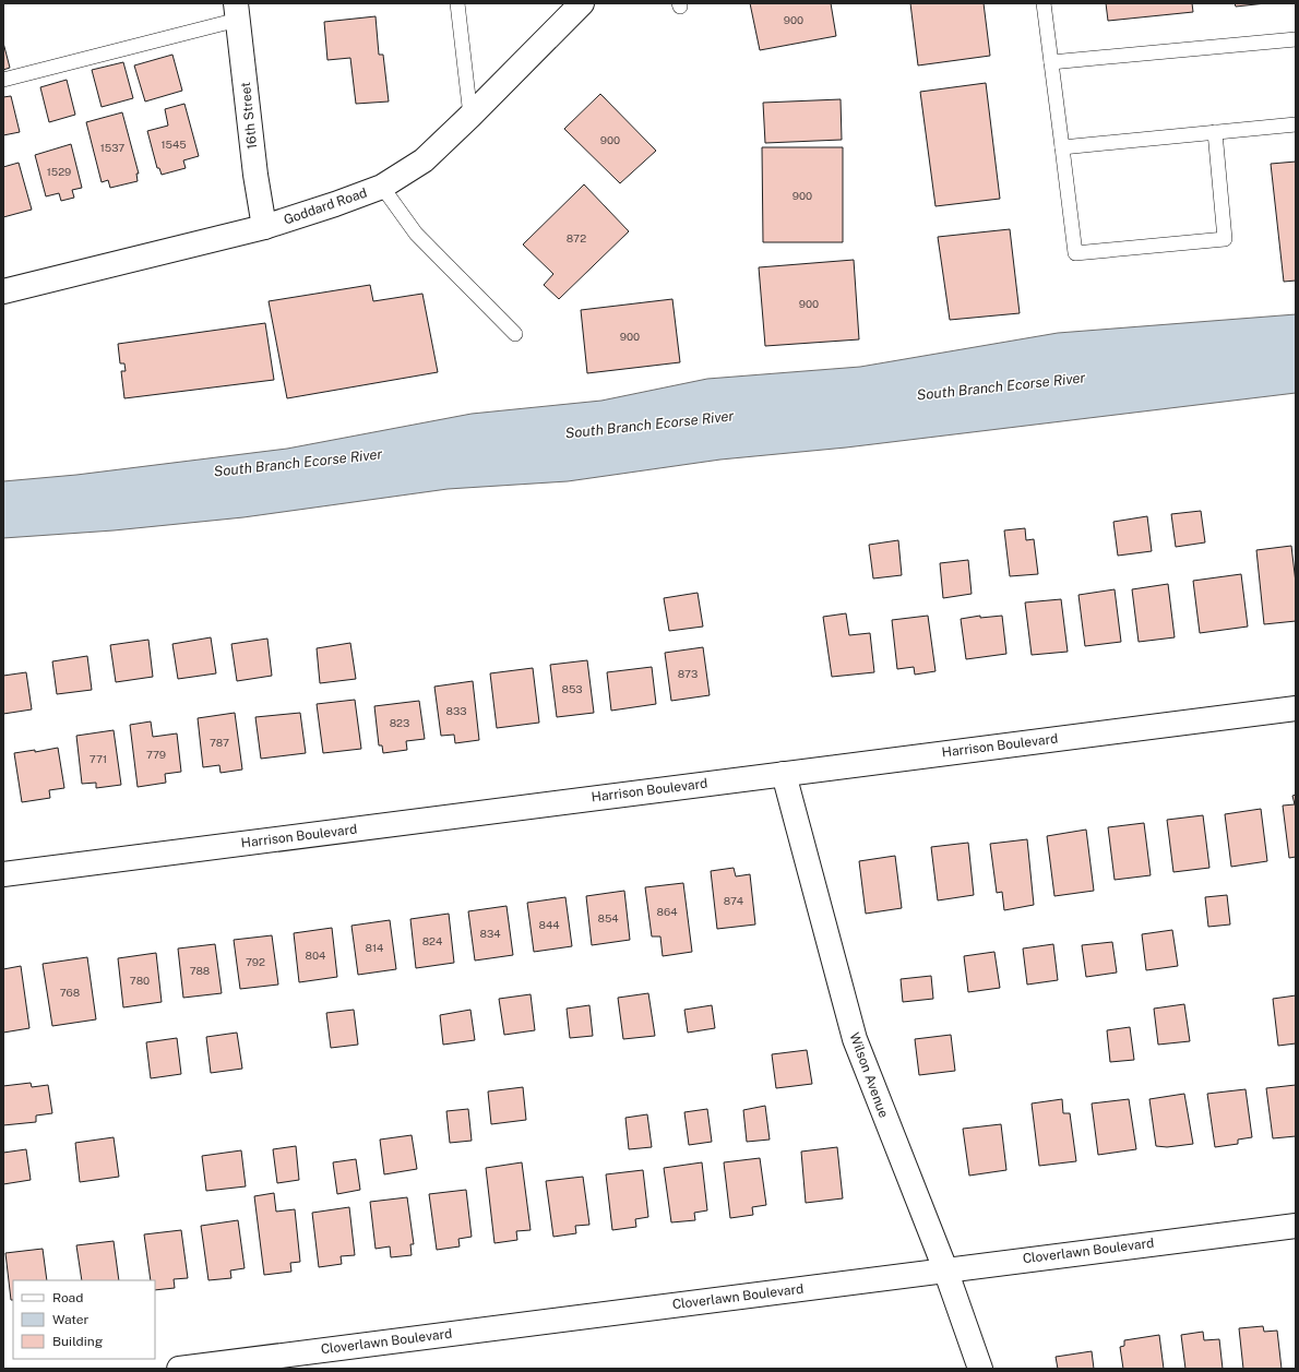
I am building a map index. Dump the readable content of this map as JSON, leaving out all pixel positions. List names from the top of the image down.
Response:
{
  "streets": {
    "street": [
      "16th Street",
      "Goddard Road",
      "Harrison Boulevard",
      "Wilson Avenue",
      "Cloverlawn Boulevard"
    ]
  },
  "crossings": [
    ["16th Street", "Goddard Road"],
    ["Harrison Boulevard", "Wilson Avenue"],
    ["Wilson Avenue", "Cloverlawn Boulevard"]
  ],
  "water": ["South Branch Ecorse River"],
  "house_numbers": [
    "900",
    "900",
    "1545",
    "1537",
    "1529",
    "900",
    "872",
    "900",
    "900",
    "873",
    "853",
    "833",
    "823",
    "787",
    "779",
    "771",
    "874",
    "864",
    "854",
    "844",
    "834",
    "824",
    "814",
    "804",
    "792",
    "788",
    "780",
    "768"
  ],
  "legend": ["Road", "Water", "Building"]
}
